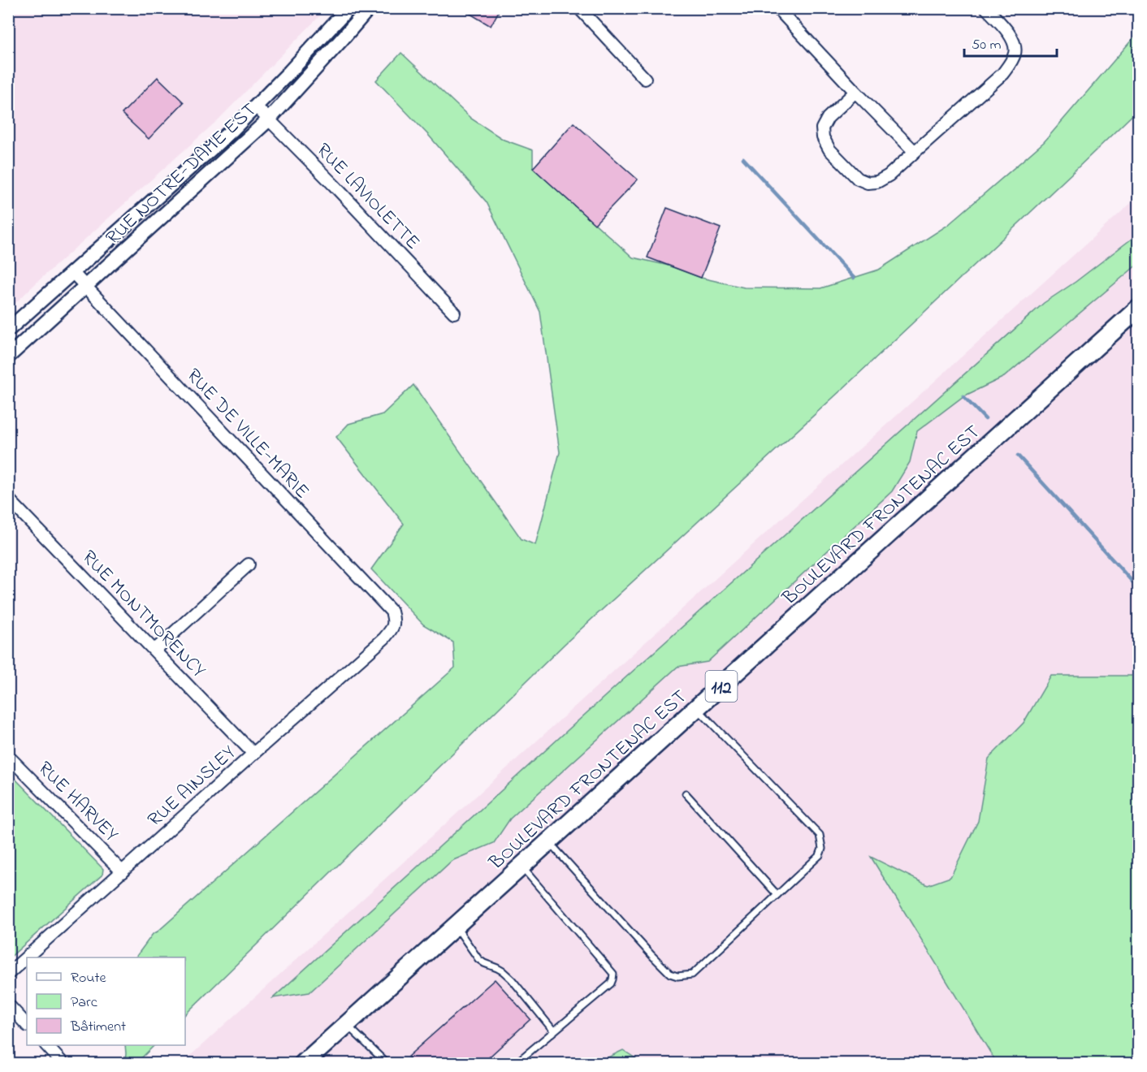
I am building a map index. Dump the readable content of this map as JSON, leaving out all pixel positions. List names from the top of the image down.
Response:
{
  "streets": {
    "main road": ["BOULEVARD FRONTENAC EST", "112"],
    "street": [
      "RUE NOTRE-DAME EST",
      "RUE LAVIOLETTE",
      "RUE DE VILLE-MARIE",
      "RUE MONTMORENCY",
      "RUE AINSLEY",
      "RUE HARVEY"
    ]
  },
  "crossings": [
    ["RUE NOTRE-DAME EST", "RUE LAVIOLETTE"],
    ["RUE NOTRE-DAME EST", "RUE DE VILLE-MARIE"],
    ["RUE DE VILLE-MARIE", "RUE AINSLEY"],
    ["RUE MONTMORENCY", "RUE AINSLEY"],
    ["RUE AINSLEY", "RUE HARVEY"]
  ],
  "legend": ["Route", "Parc", "Bâtiment"],
  "scale_bar": "50 m"
}
